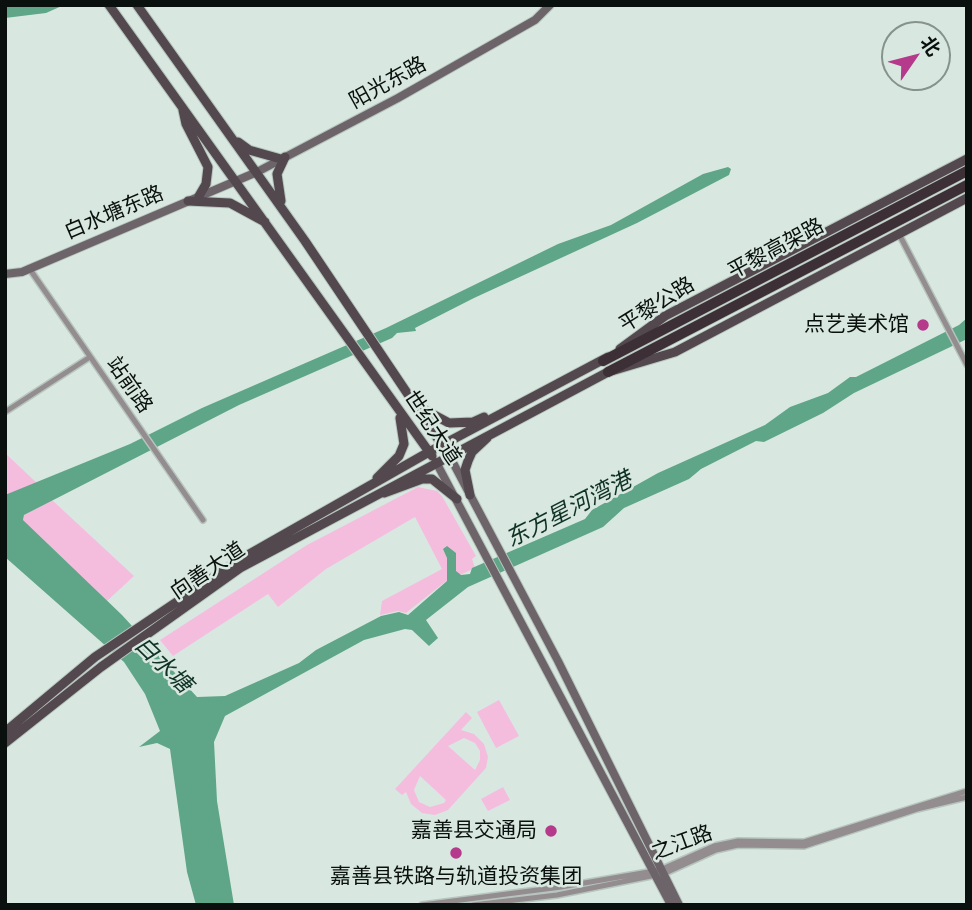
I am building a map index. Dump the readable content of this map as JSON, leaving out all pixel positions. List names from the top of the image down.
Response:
{
  "streets": {
    "highway": ["平黎高架路"],
    "main road": [
      "阳光东路",
      "白水塘东路",
      "平黎公路",
      "世纪大道",
      "向善大道"
    ],
    "street": ["站前路", "之江路"]
  },
  "crossings": [
    ["阳光东路", "白水塘东路"],
    ["阳光东路", "世纪大道"],
    ["白水塘东路", "站前路"],
    ["白水塘东路", "世纪大道"],
    ["平黎高架路", "平黎公路"],
    ["平黎公路", "世纪大道"],
    ["平黎公路", "向善大道"],
    ["世纪大道", "向善大道"],
    ["世纪大道", "之江路"]
  ],
  "water": ["东方星河湾港", "白水塘"],
  "places": ["点艺美术馆", "嘉善县交通局", "嘉善县铁路与轨道投资集团"],
  "north": "top right"
}
